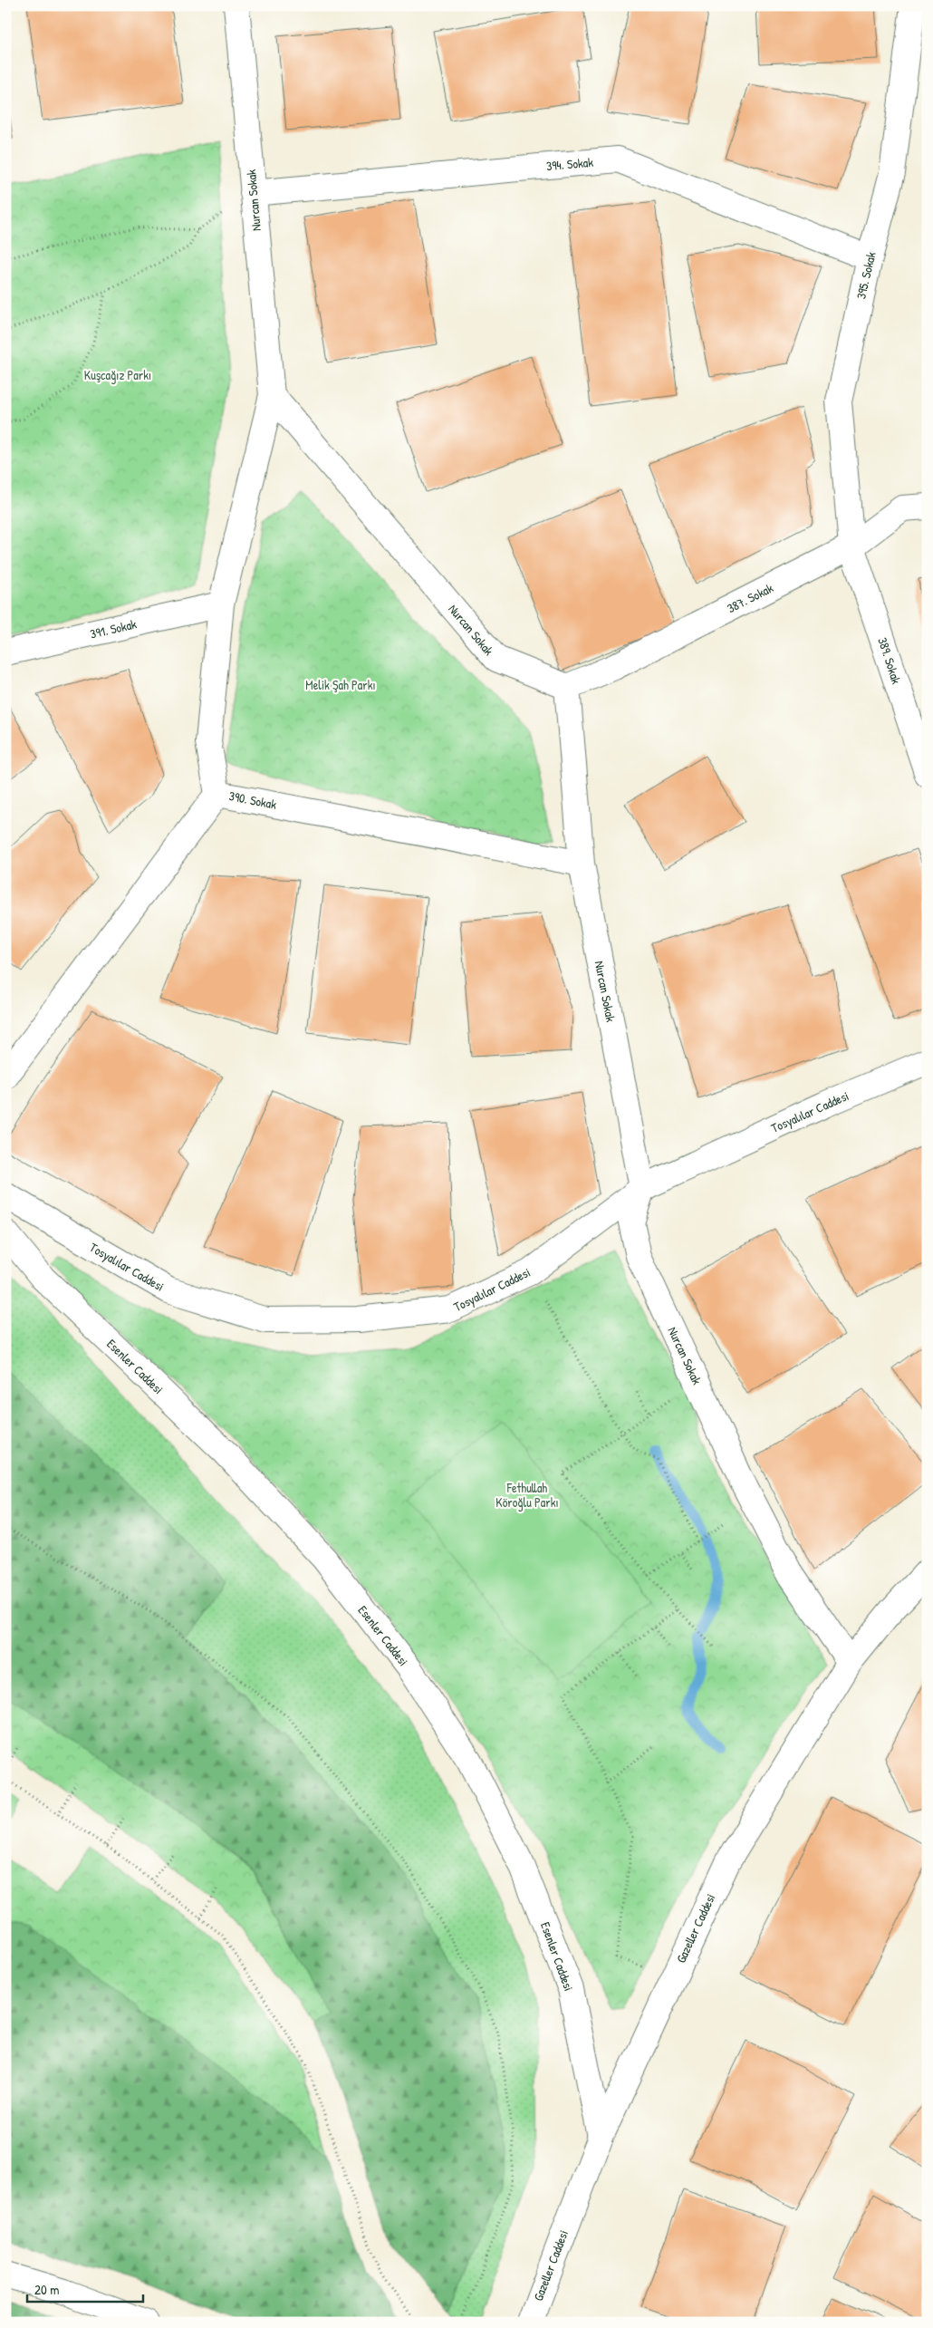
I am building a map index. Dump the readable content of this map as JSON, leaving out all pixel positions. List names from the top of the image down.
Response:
{
  "streets": {
    "street": [
      "394. Sokak",
      "Nurcan Sokak",
      "395. Sokak",
      "387. Sokak",
      "391. Sokak",
      "389. Sokak",
      "390. Sokak",
      "Tosyalılar Caddesi",
      "Esenler Caddesi",
      "Gazeller Caddesi"
    ]
  },
  "crossings": [
    ["394. Sokak", "Nurcan Sokak"],
    ["394. Sokak", "395. Sokak"],
    ["Nurcan Sokak", "387. Sokak"],
    ["Nurcan Sokak", "391. Sokak"],
    ["Nurcan Sokak", "390. Sokak"],
    ["Nurcan Sokak", "Tosyalılar Caddesi"],
    ["Nurcan Sokak", "Gazeller Caddesi"],
    ["395. Sokak", "387. Sokak"],
    ["395. Sokak", "389. Sokak"],
    ["387. Sokak", "389. Sokak"],
    ["Esenler Caddesi", "Gazeller Caddesi"]
  ],
  "parks": ["Kuşcağız Parkı", "Melik Şah Parkı", "Fethullah Köroğlu Parkı"],
  "scale_bar": "20 m"
}
